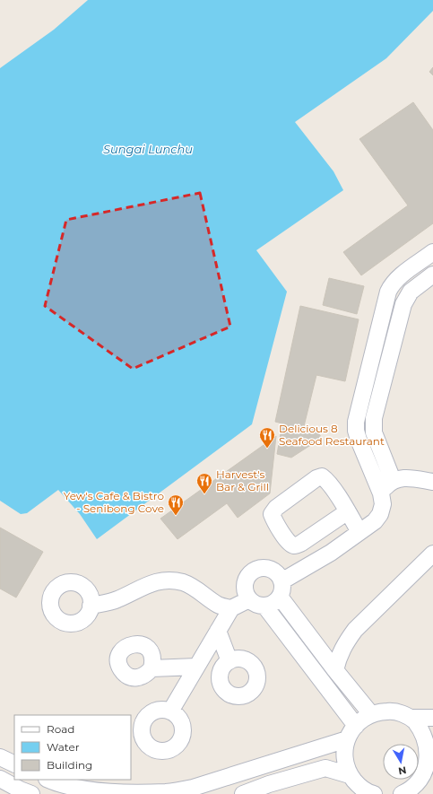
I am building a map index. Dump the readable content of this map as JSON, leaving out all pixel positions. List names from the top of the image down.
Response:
{
  "water": ["Sungai Lunchu"],
  "places": {
    "restaurant": ["Delicious 8 Seafood Restaurant", "Harvest's Bar & Grill", "Yew's Cafe & Bistro - Senibong Cove"]
  },
  "legend": ["Road", "Water", "Building"],
  "north": "bottom"
}
